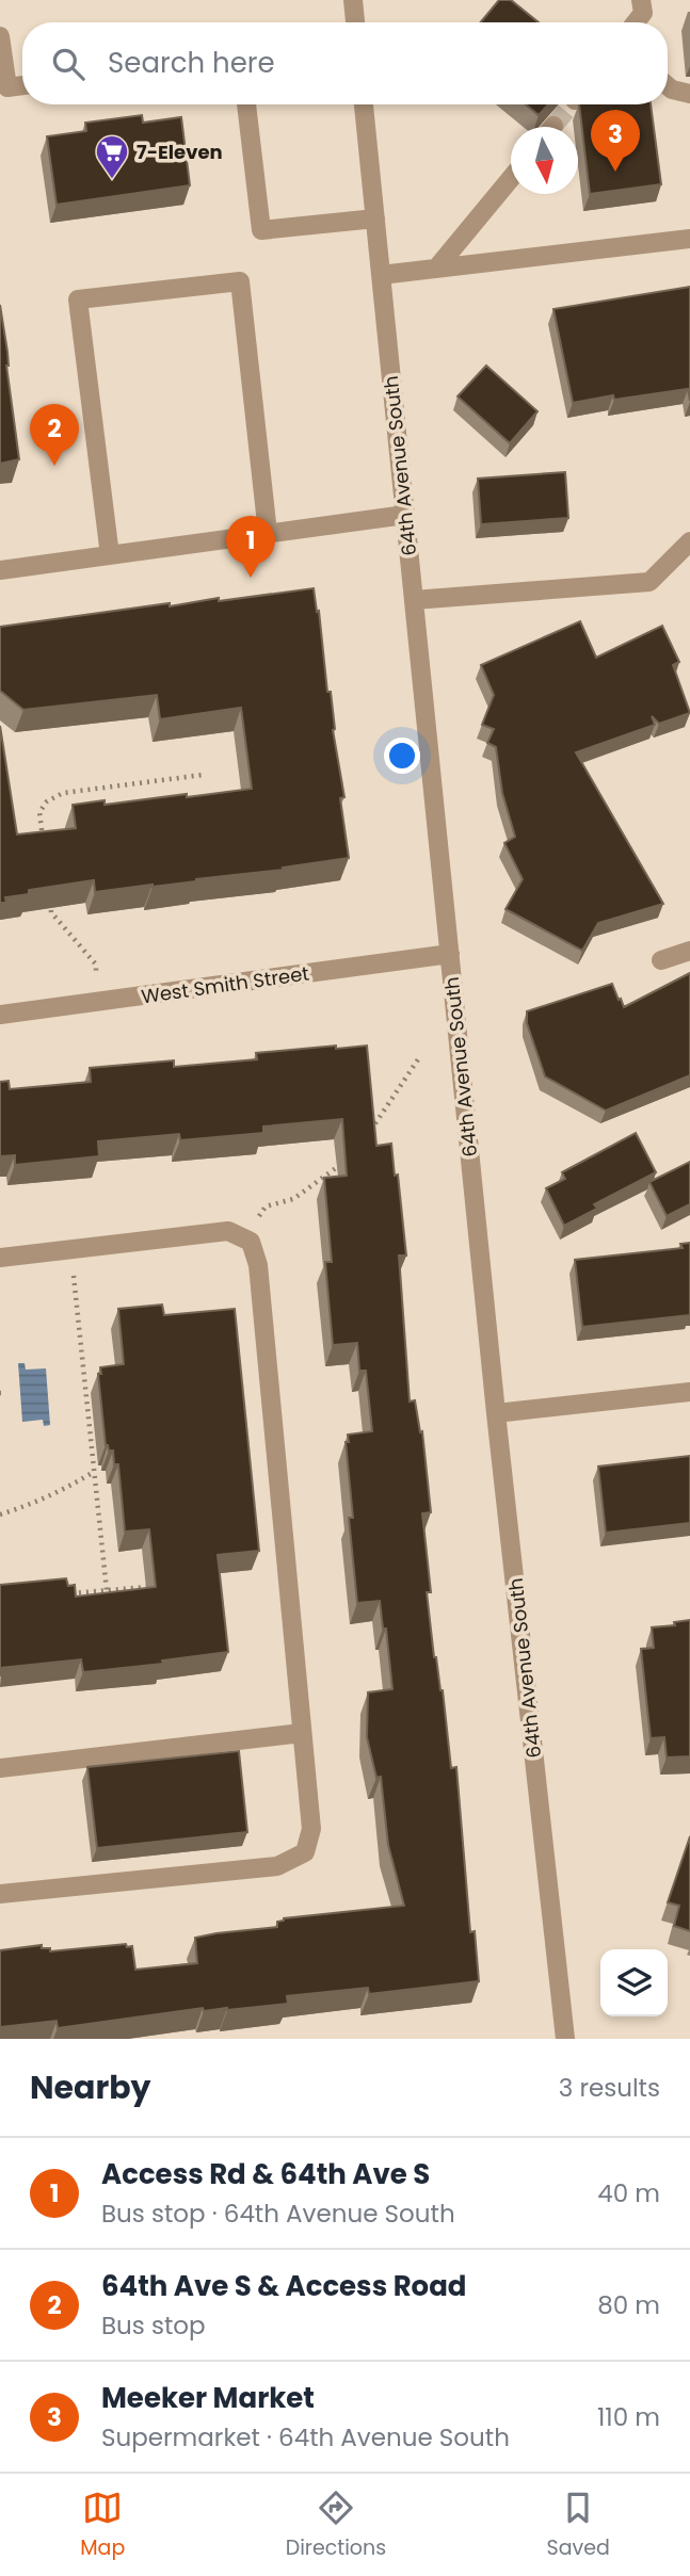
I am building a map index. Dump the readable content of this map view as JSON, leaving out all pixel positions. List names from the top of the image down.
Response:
{
  "streets": {
    "street": ["64th Avenue South", "West Smith Street"]
  },
  "crossings": [
    ["64th Avenue South", "West Smith Street"]
  ],
  "places": {
    "supermarket": ["7-Eleven"]
  },
  "north": "bottom",
  "page": {
    "search": "Search here",
    "pins": ["3", "2", "1"],
    "heading": ["Nearby", "3 results"],
    "list": [
      {
        "mark": "1",
        "name": "Access Rd & 64th Ave S",
        "note": "Bus stop · 64th Avenue South",
        "value": "40 m"
      },
      {
        "mark": "2",
        "name": "64th Ave S & Access Road",
        "note": "Bus stop",
        "value": "80 m"
      },
      {
        "mark": "3",
        "name": "Meeker Market",
        "note": "Supermarket · 64th Avenue South",
        "value": "110 m"
      }
    ],
    "nav": ["Map", "Directions", "Saved"]
  }
}
